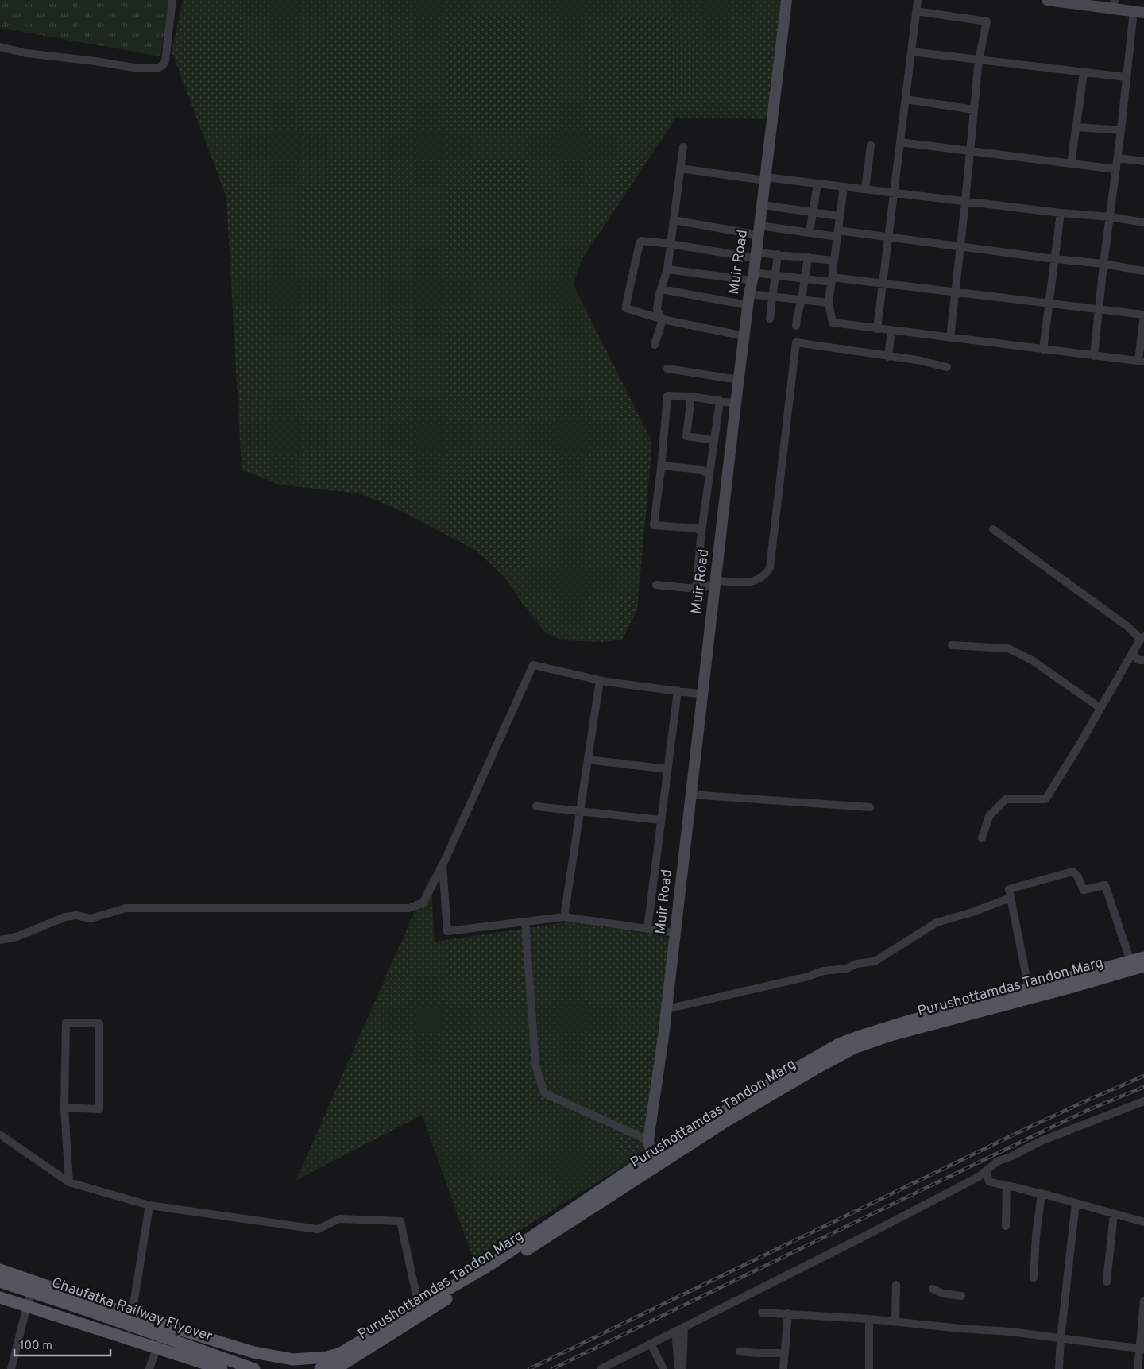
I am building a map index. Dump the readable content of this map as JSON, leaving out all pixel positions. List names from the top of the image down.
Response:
{
  "streets": {
    "main road": ["Muir Road", "Purushottamdas Tandon Marg", "Chaufatka Railway Flyover"]
  },
  "crossings": [
    ["Muir Road", "Purushottamdas Tandon Marg"]
  ],
  "scale_bar": "100 m"
}
